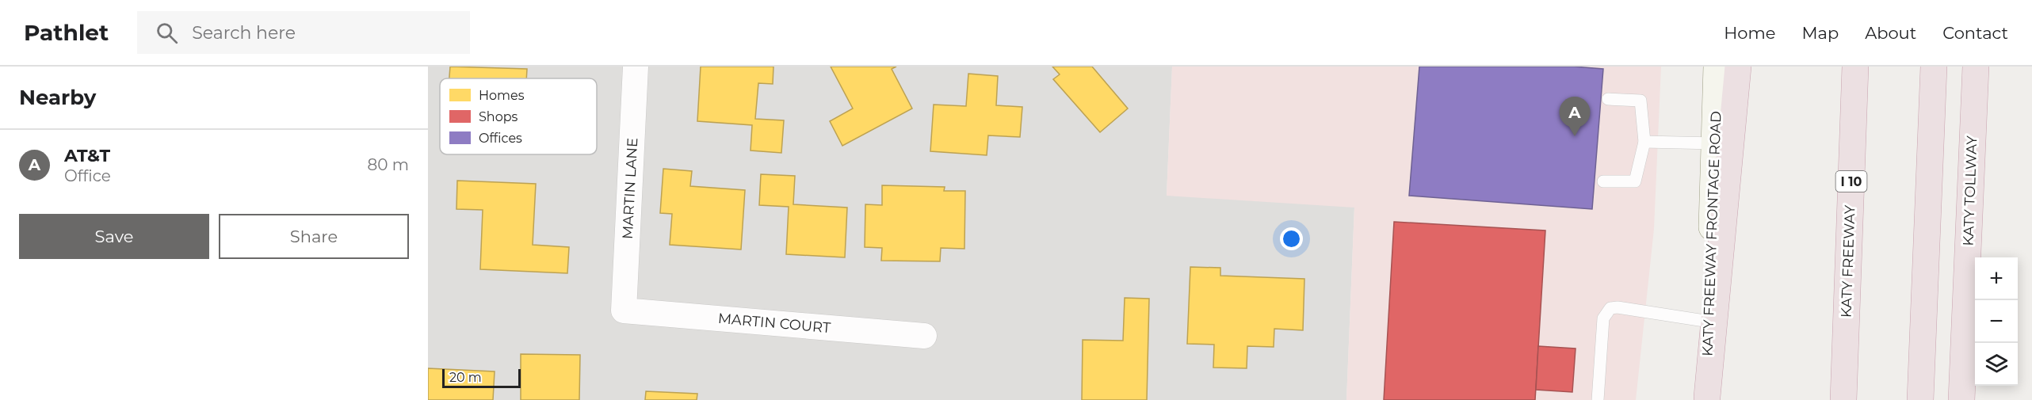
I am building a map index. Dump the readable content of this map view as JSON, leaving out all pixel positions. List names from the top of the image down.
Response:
{
  "streets": {
    "highway": ["I 10", "KATY TOLLWAY", "KATY FREEWAY"],
    "main road": ["KATY FREEWAY FRONTAGE ROAD"],
    "street": ["MARTIN LANE", "MARTIN COURT"]
  },
  "crossings": [
    ["MARTIN LANE", "MARTIN COURT"]
  ],
  "legend": ["Homes", "Shops", "Offices"],
  "scale_bar": "20 m",
  "page": {
    "header": "Pathlet",
    "search": "Search here",
    "nav": [
      "Home",
      "Map",
      "About",
      "Contact"
    ],
    "heading": "Nearby",
    "pins": "A",
    "list": [
      {
        "mark": "A",
        "name": "AT&T",
        "note": "Office",
        "value": "80 m"
      }
    ],
    "buttons": ["Save", "Share"],
    "map_buttons": ["+", "−"],
    "scale": "20 m"
  }
}
